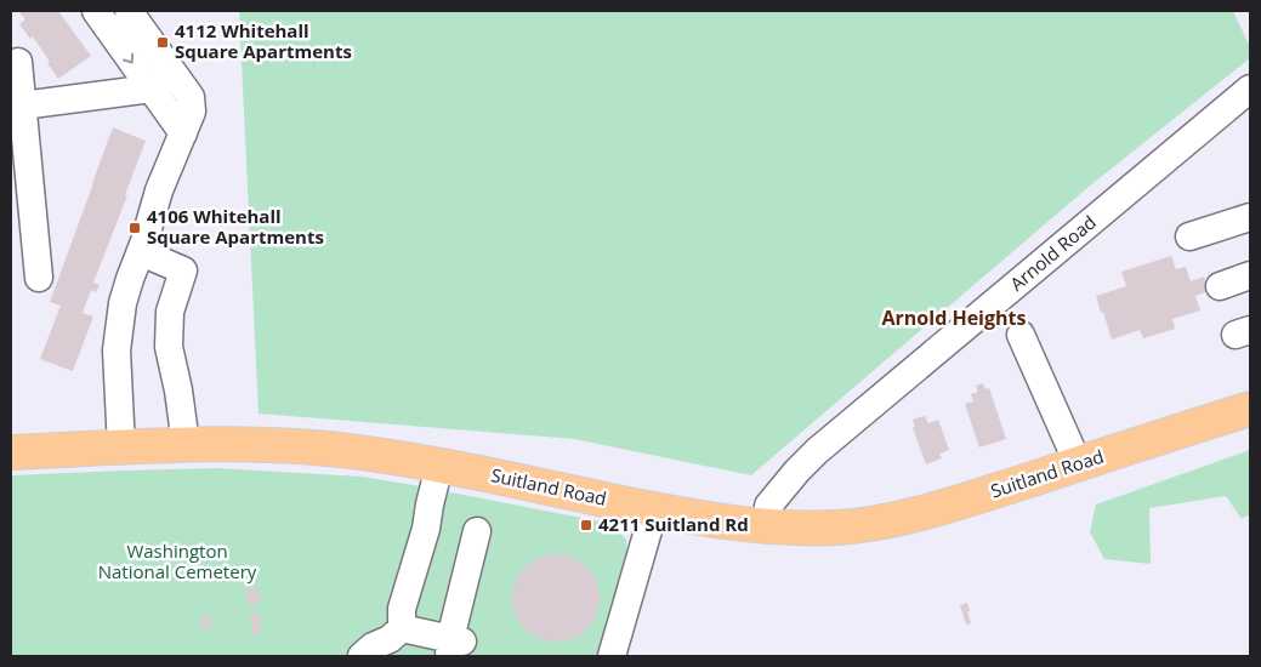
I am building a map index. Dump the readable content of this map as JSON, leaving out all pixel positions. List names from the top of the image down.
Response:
{
  "streets": {
    "main road": ["Suitland Road"],
    "street": ["Arnold Road"]
  },
  "crossings": [
    ["Arnold Road", "Suitland Road"]
  ],
  "districts": ["Arnold Heights"],
  "parks": ["Washington National Cemetery"],
  "places": {
    "transit": ["4112 Whitehall Square Apartments", "4106 Whitehall Square Apartments", "4211 Suitland Rd"]
  }
}
